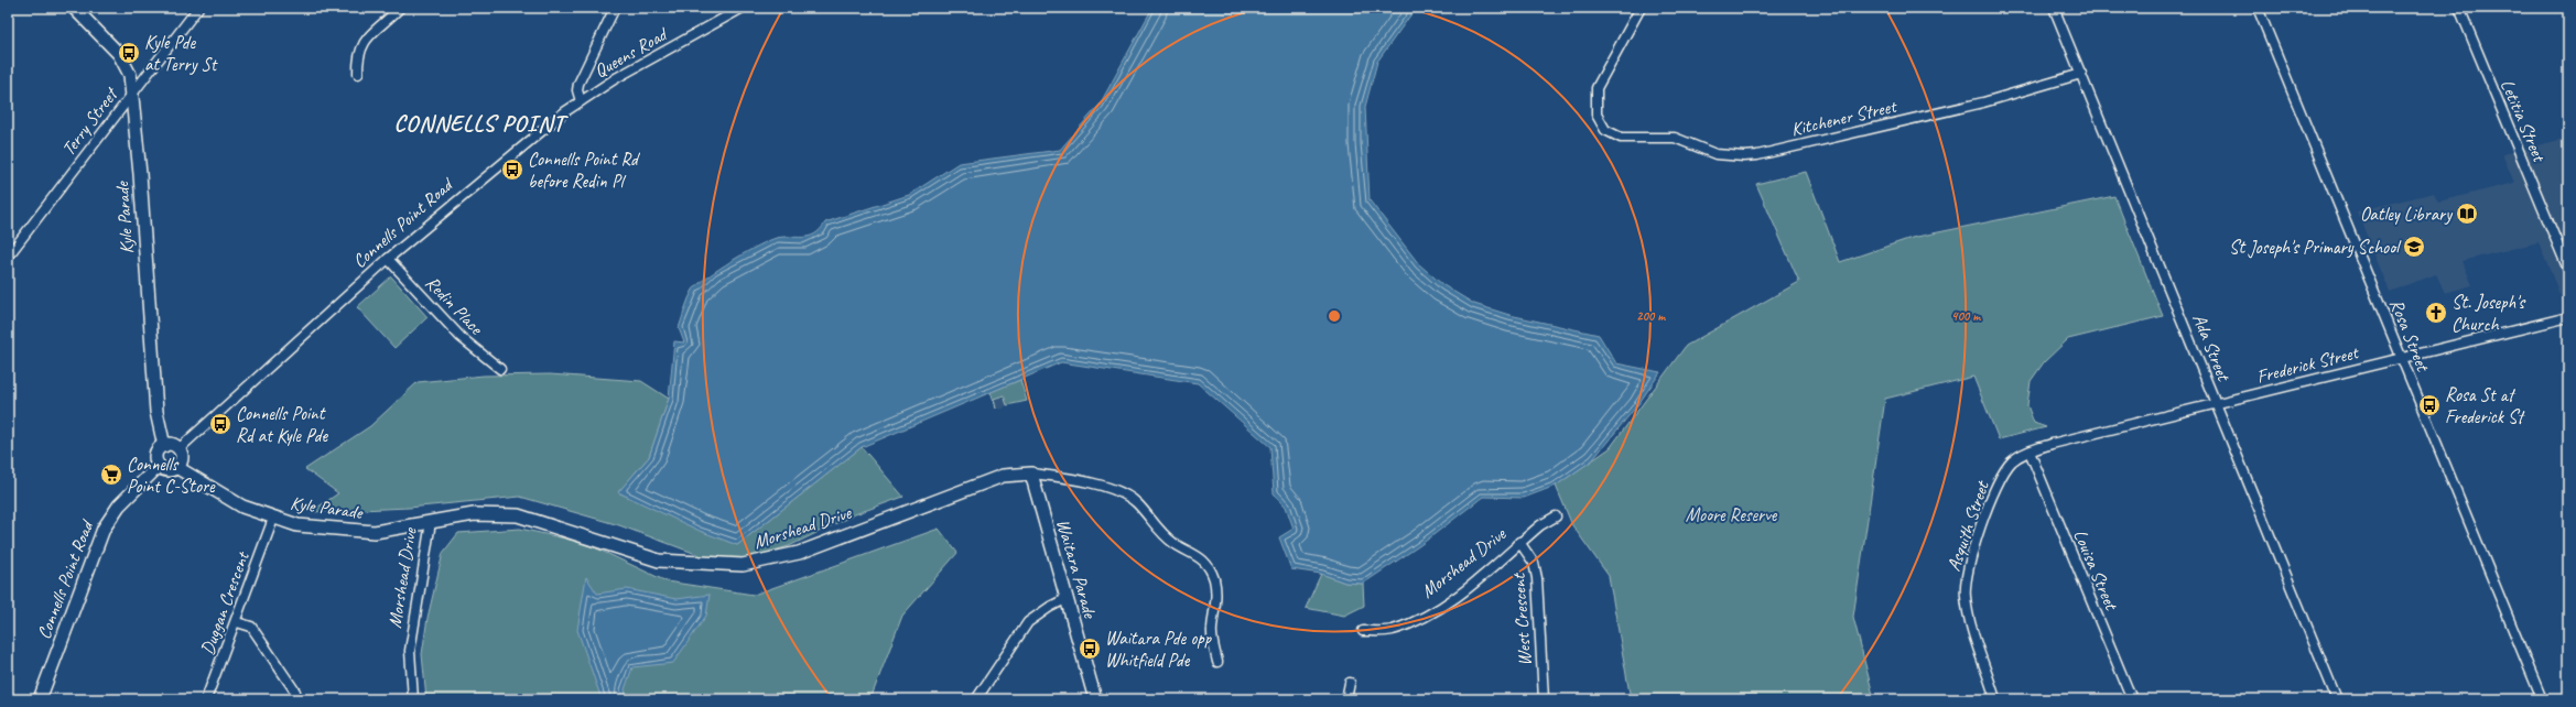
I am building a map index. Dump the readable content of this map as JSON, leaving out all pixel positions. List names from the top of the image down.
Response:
{
  "streets": {
    "street": [
      "Queens Road",
      "Kitchener Street",
      "Letitia Street",
      "Terry Street",
      "Kyle Parade",
      "Connells Point Road",
      "Redin Place",
      "Rosa Street",
      "Ada Street",
      "Frederick Street",
      "Asquith Street",
      "Morshead Drive",
      "Waitara Parade",
      "Louisa Street",
      "Duggan Crescent",
      "West Crescent"
    ]
  },
  "crossings": [
    ["Queens Road", "Connells Point Road"],
    ["Kitchener Street", "Ada Street"],
    ["Terry Street", "Kyle Parade"],
    ["Kyle Parade", "Connells Point Road"],
    ["Kyle Parade", "Morshead Drive"],
    ["Kyle Parade", "Duggan Crescent"],
    ["Connells Point Road", "Redin Place"],
    ["Rosa Street", "Frederick Street"],
    ["Ada Street", "Frederick Street"],
    ["Frederick Street", "Asquith Street"],
    ["Frederick Street", "Louisa Street"],
    ["Asquith Street", "Louisa Street"],
    ["Morshead Drive", "Waitara Parade"],
    ["Morshead Drive", "West Crescent"]
  ],
  "districts": ["CONNELLS POINT"],
  "parks": ["Moore Reserve"],
  "places": {
    "bus stop": [
      "Kyle Pde at Terry St",
      "Connells Point Rd before Redin Pl",
      "Rosa St at Frederick St",
      "Connells Point Rd at Kyle Pde",
      "Waitara Pde opp Whitfield Pde"
    ],
    "library": ["Oatley Library"],
    "school or university": ["St Joseph's Primary School"],
    "church": ["St. Joseph's Church"],
    "supermarket": ["Connells Point C-Store"]
  },
  "rings": ["200 m", "400 m"]
}
